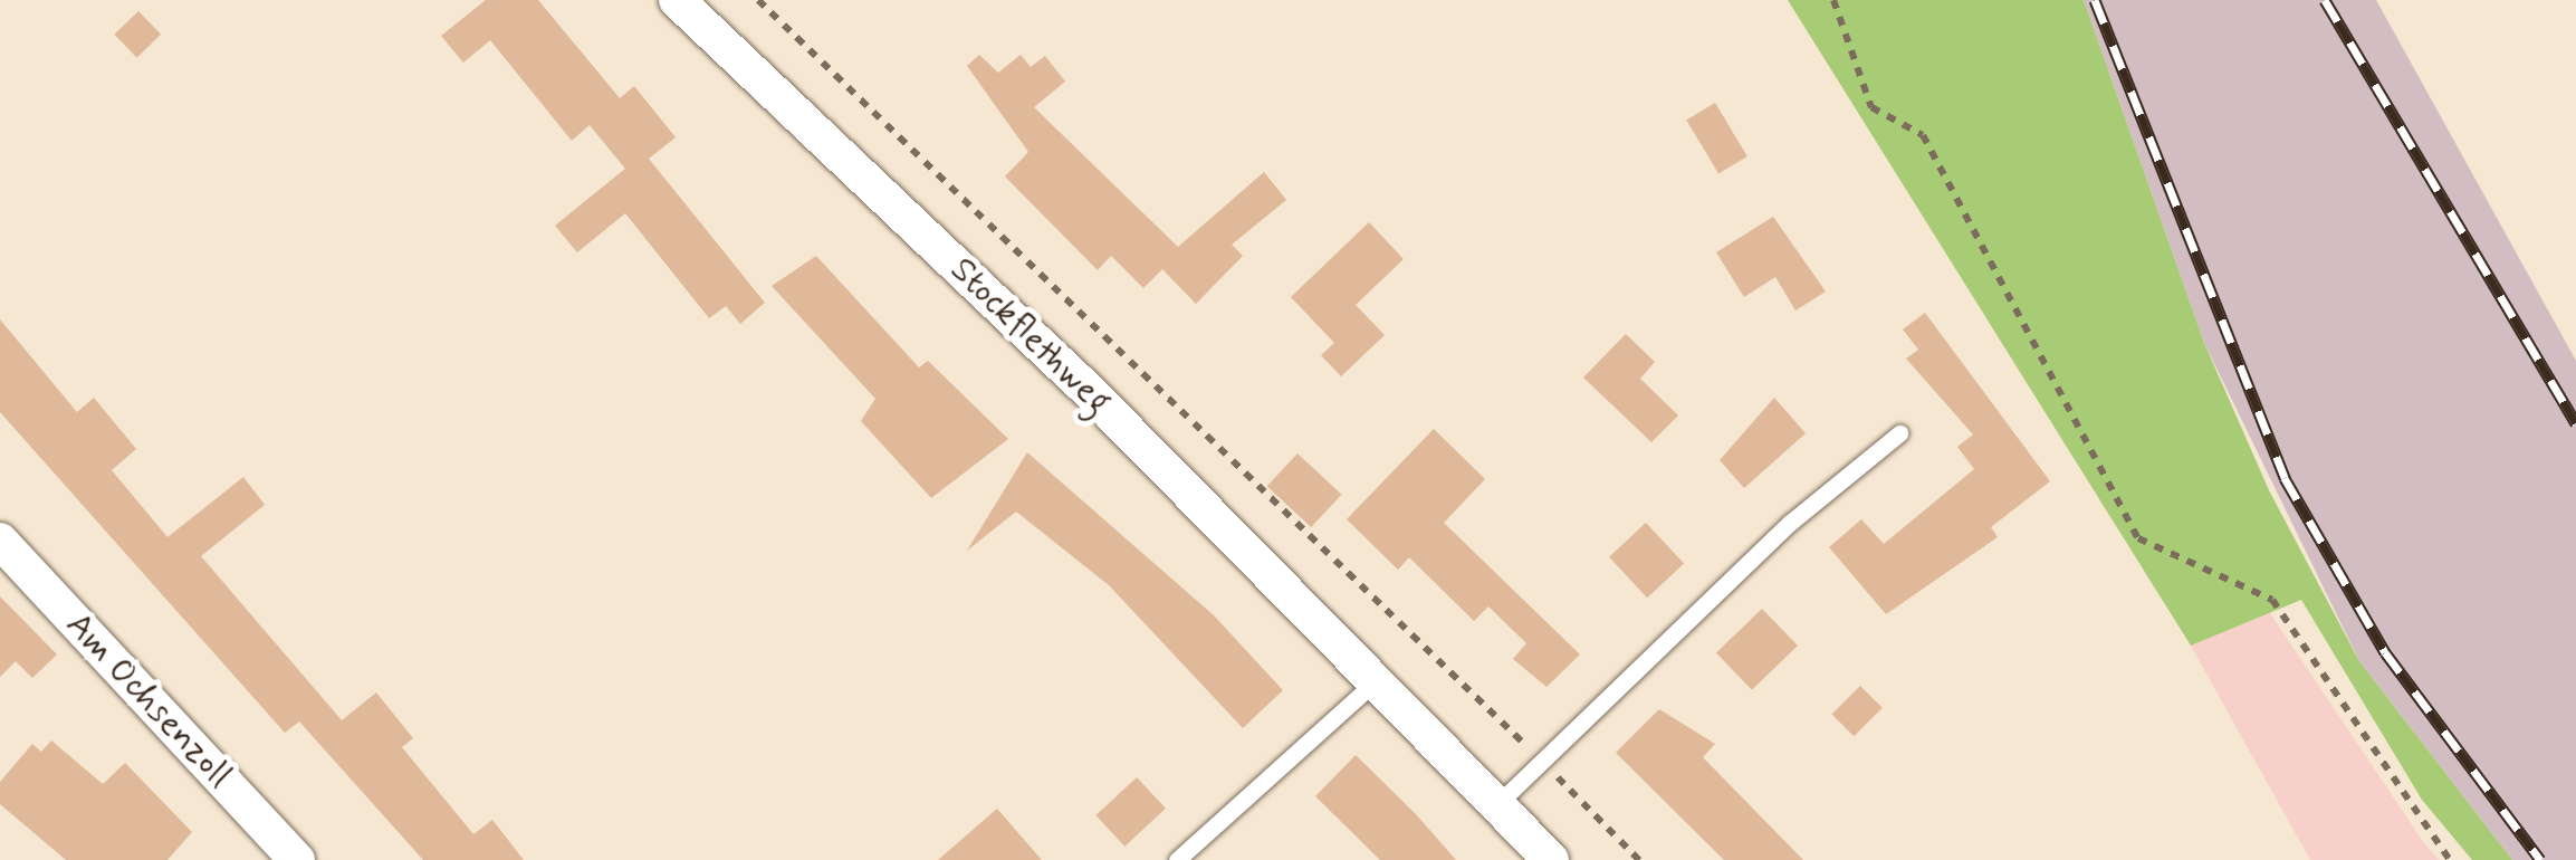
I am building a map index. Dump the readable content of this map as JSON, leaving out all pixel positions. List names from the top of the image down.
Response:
{
  "streets": {
    "street": ["Stockflethweg", "Am Ochsenzoll"]
  }
}
